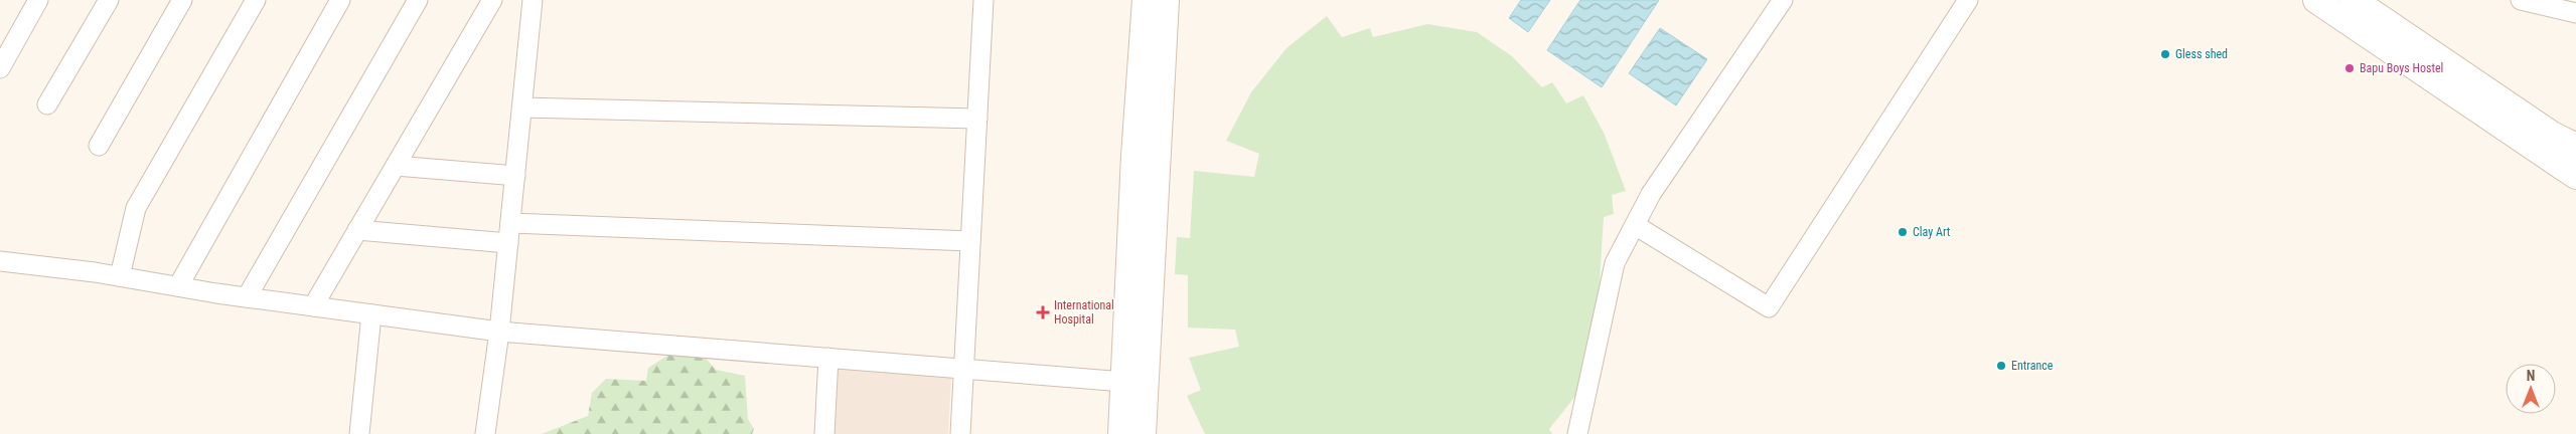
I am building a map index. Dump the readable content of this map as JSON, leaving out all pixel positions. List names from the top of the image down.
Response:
{
  "places": {
    "other": [
      "Gless shed",
      "Bapu Boys Hostel",
      "Clay Art",
      "Entrance"
    ],
    "health": ["International Hospital"]
  },
  "north": "top"
}
